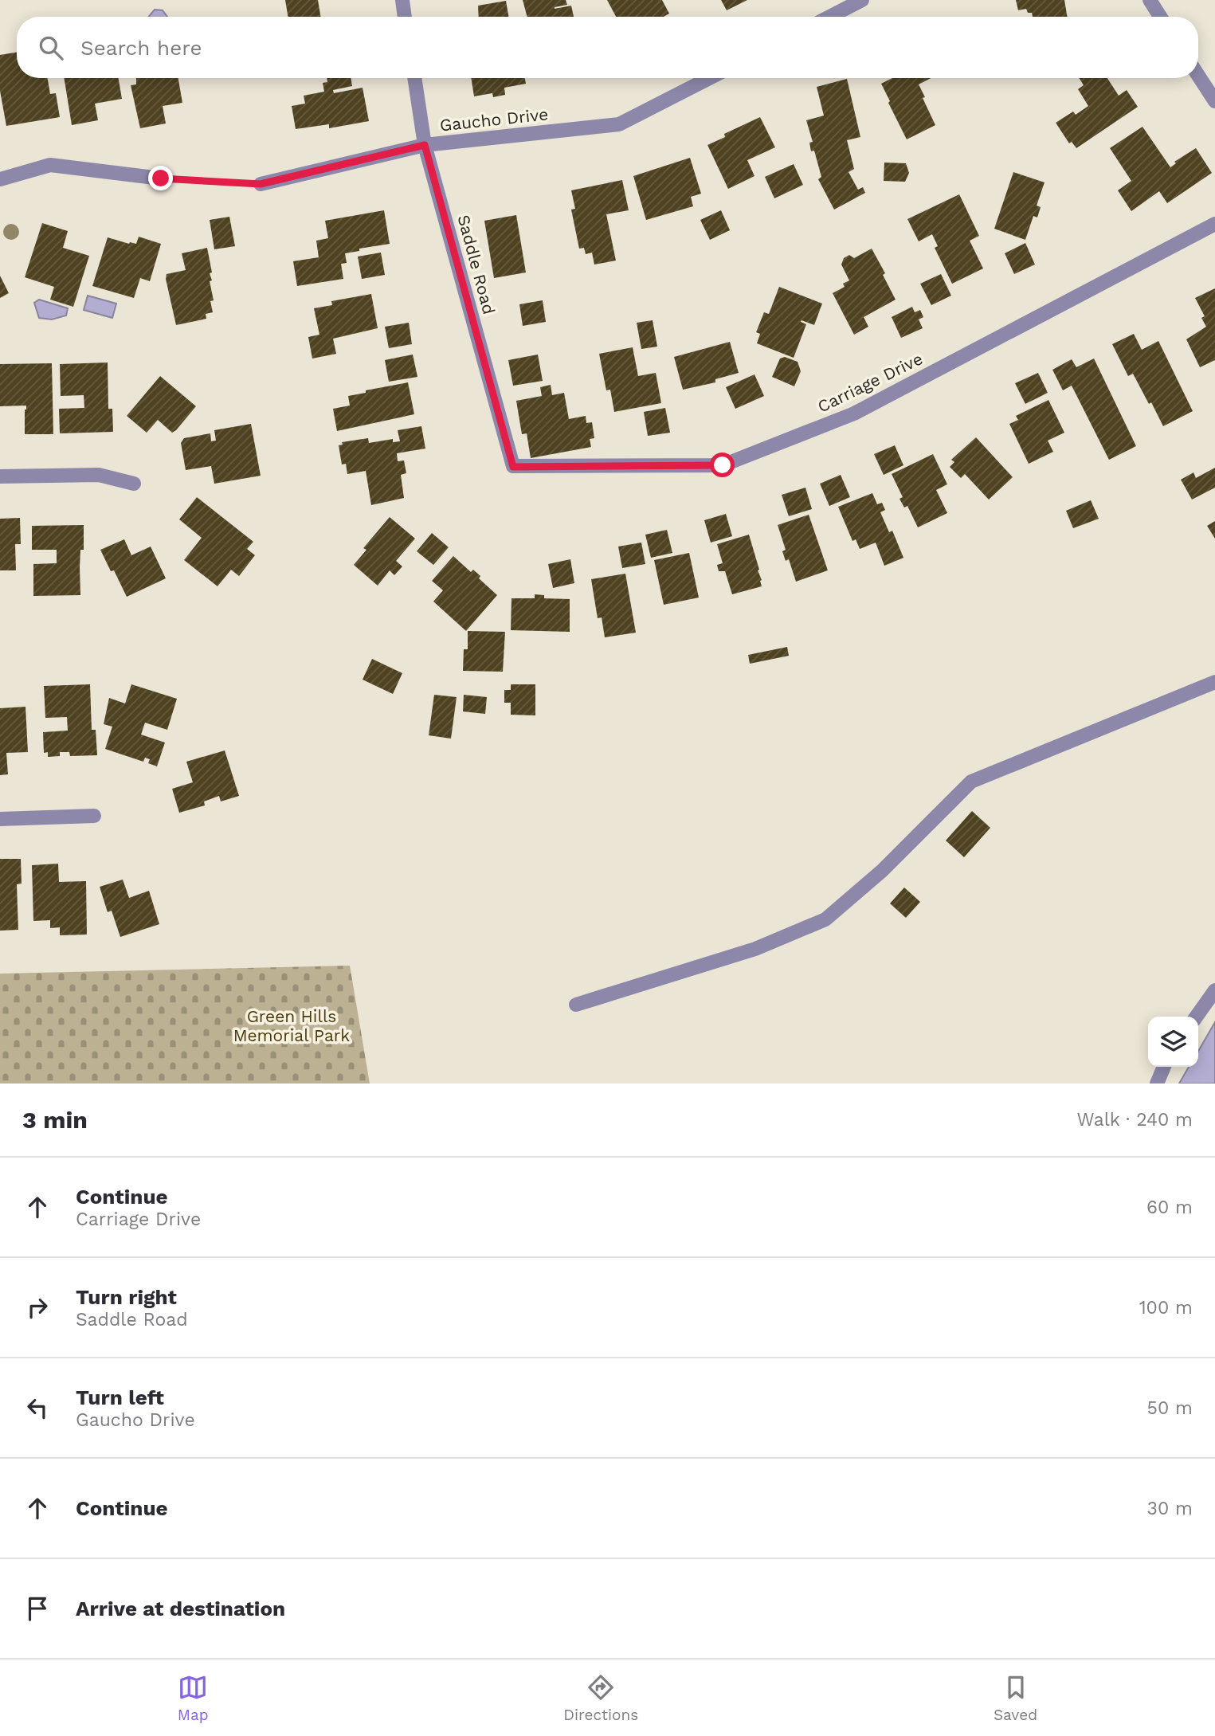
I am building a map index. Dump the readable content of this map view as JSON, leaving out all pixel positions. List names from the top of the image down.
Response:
{
  "streets": {
    "street": ["Gaucho Drive", "Saddle Road", "Carriage Drive"]
  },
  "crossings": [
    ["Gaucho Drive", "Saddle Road"],
    ["Saddle Road", "Carriage Drive"]
  ],
  "parks": ["Green Hills Memorial Park"],
  "page": {
    "search": "Search here",
    "heading": ["3 min", "Walk · 240 m"],
    "list": [
      ["Continue", "Carriage Drive", "60 m"],
      ["Turn right", "Saddle Road", "100 m"],
      ["Turn left", "Gaucho Drive", "50 m"],
      ["Continue", "30 m"],
      "Arrive at destination"
    ],
    "nav": ["Map", "Directions", "Saved"]
  }
}
